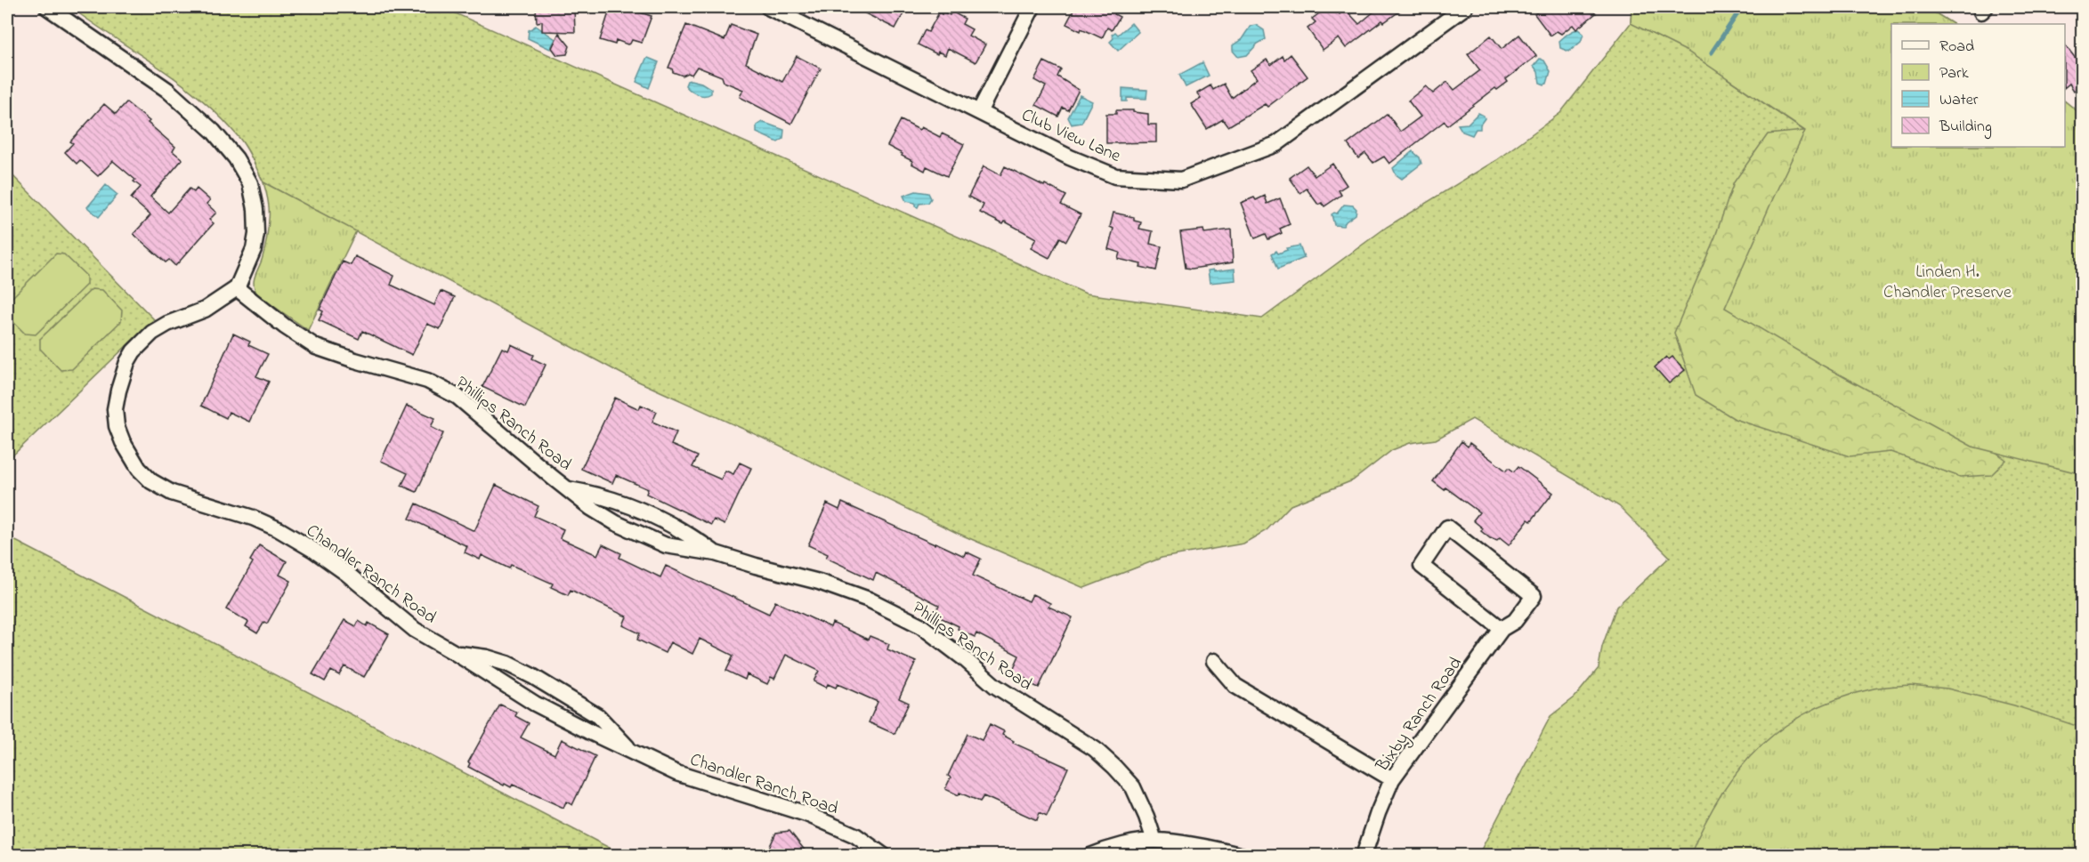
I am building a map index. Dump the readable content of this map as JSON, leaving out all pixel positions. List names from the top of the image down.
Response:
{
  "streets": {
    "street": [
      "Club View Lane",
      "Phillips Ranch Road",
      "Chandler Ranch Road",
      "Bixby Ranch Road"
    ]
  },
  "crossings": [
    ["Phillips Ranch Road", "Chandler Ranch Road"]
  ],
  "parks": ["Linden H. Chandler Preserve"],
  "legend": [
    "Road",
    "Park",
    "Water",
    "Building"
  ]
}
